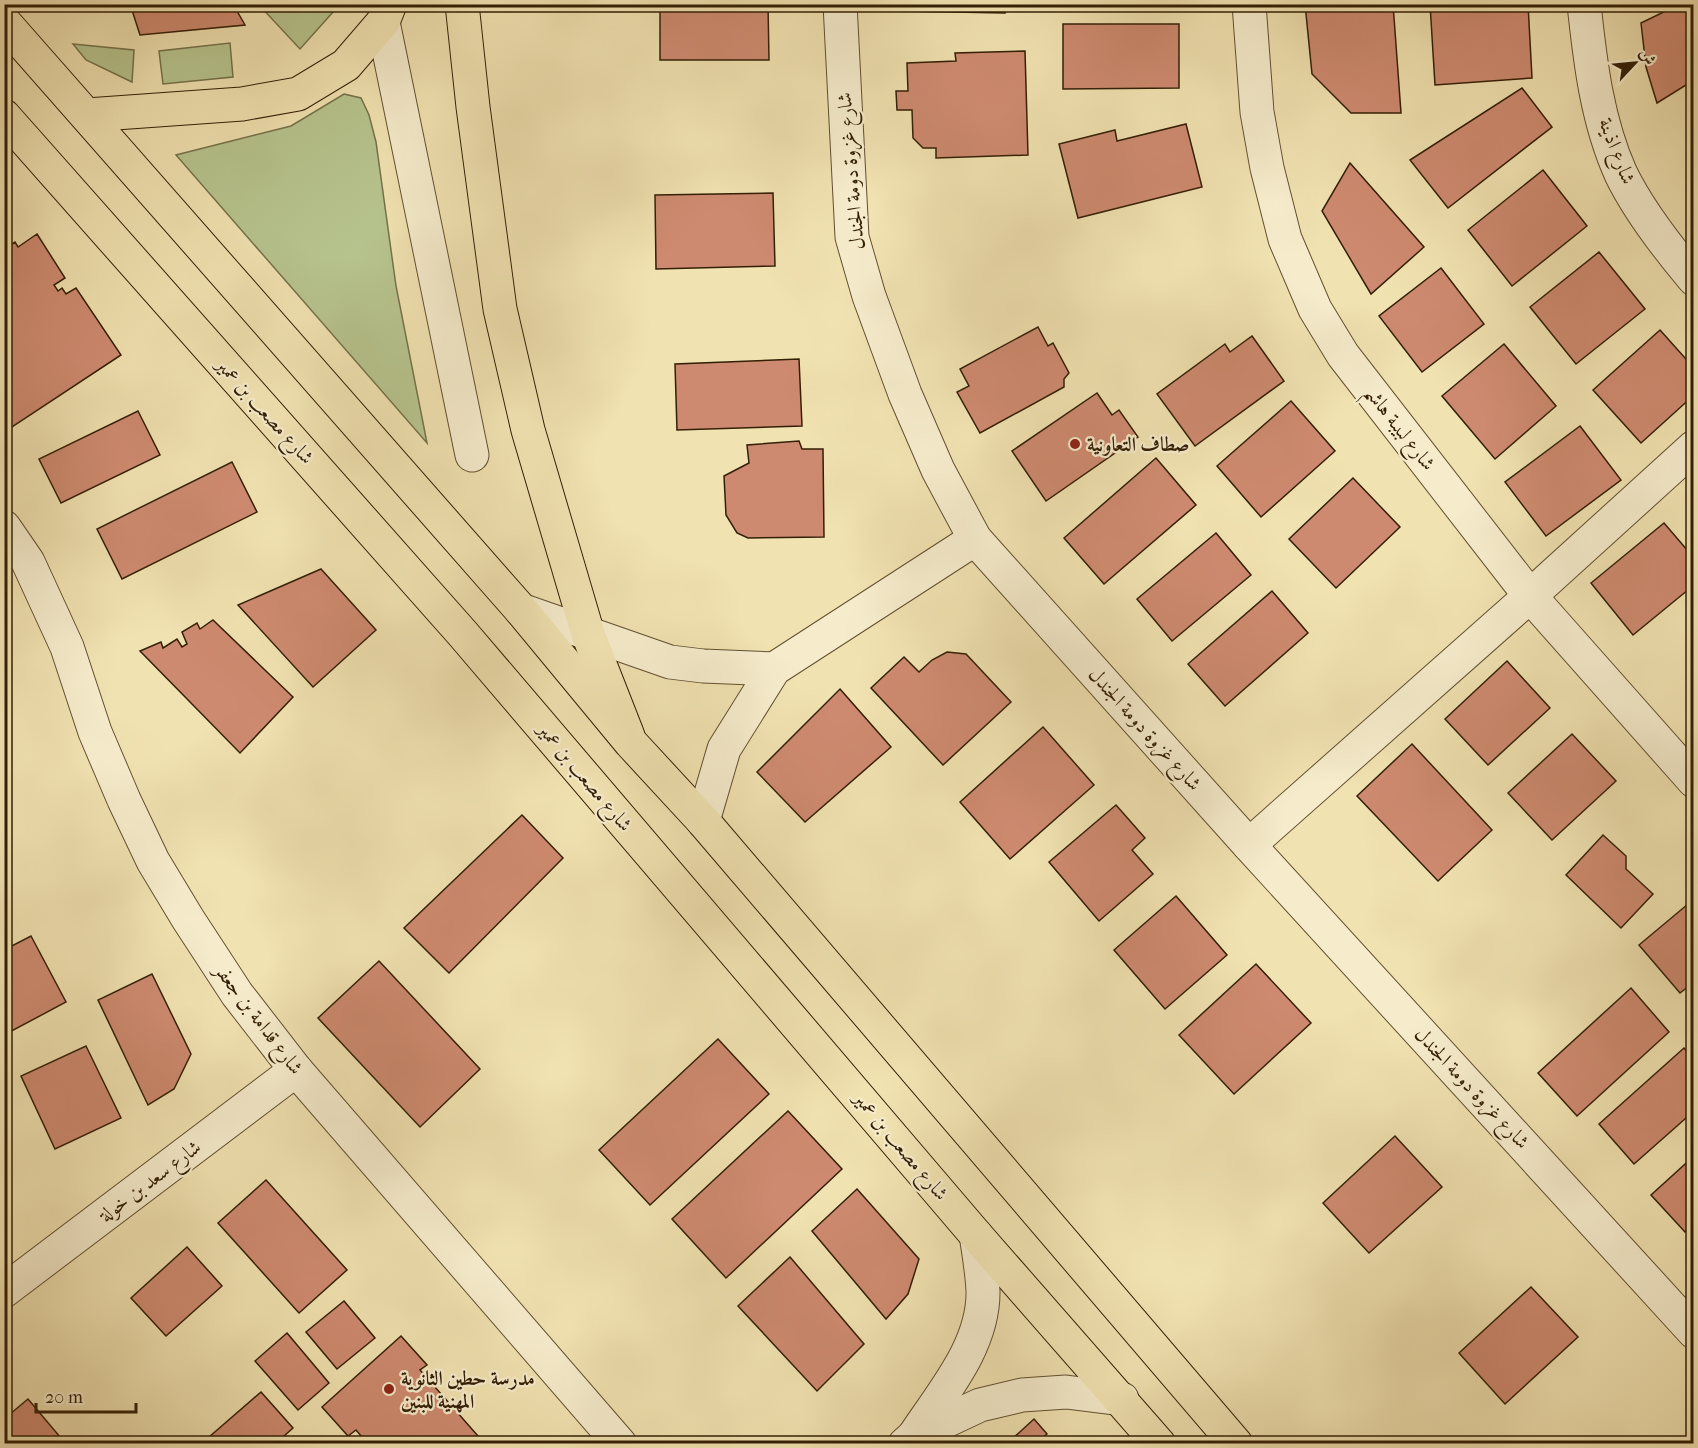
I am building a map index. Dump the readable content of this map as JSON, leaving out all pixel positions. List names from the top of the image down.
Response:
{
  "streets": {
    "main road": ["شارع مصعب بن عمير"],
    "street": [
      "شارع اذينة",
      "شارع غزوة دومة الجندل",
      "شارع لبيبة هاشم",
      "شارع قدامة بن جعفر",
      "شارع سعد بن خولة"
    ]
  },
  "crossings": [
    ["شارع قدامة بن جعفر", "شارع سعد بن خولة"]
  ],
  "places": ["صطاف التعاونية", "مدرسة حطين الثانوية المهنية للبنين"],
  "scale_bar": "20 m",
  "north": "top right"
}
